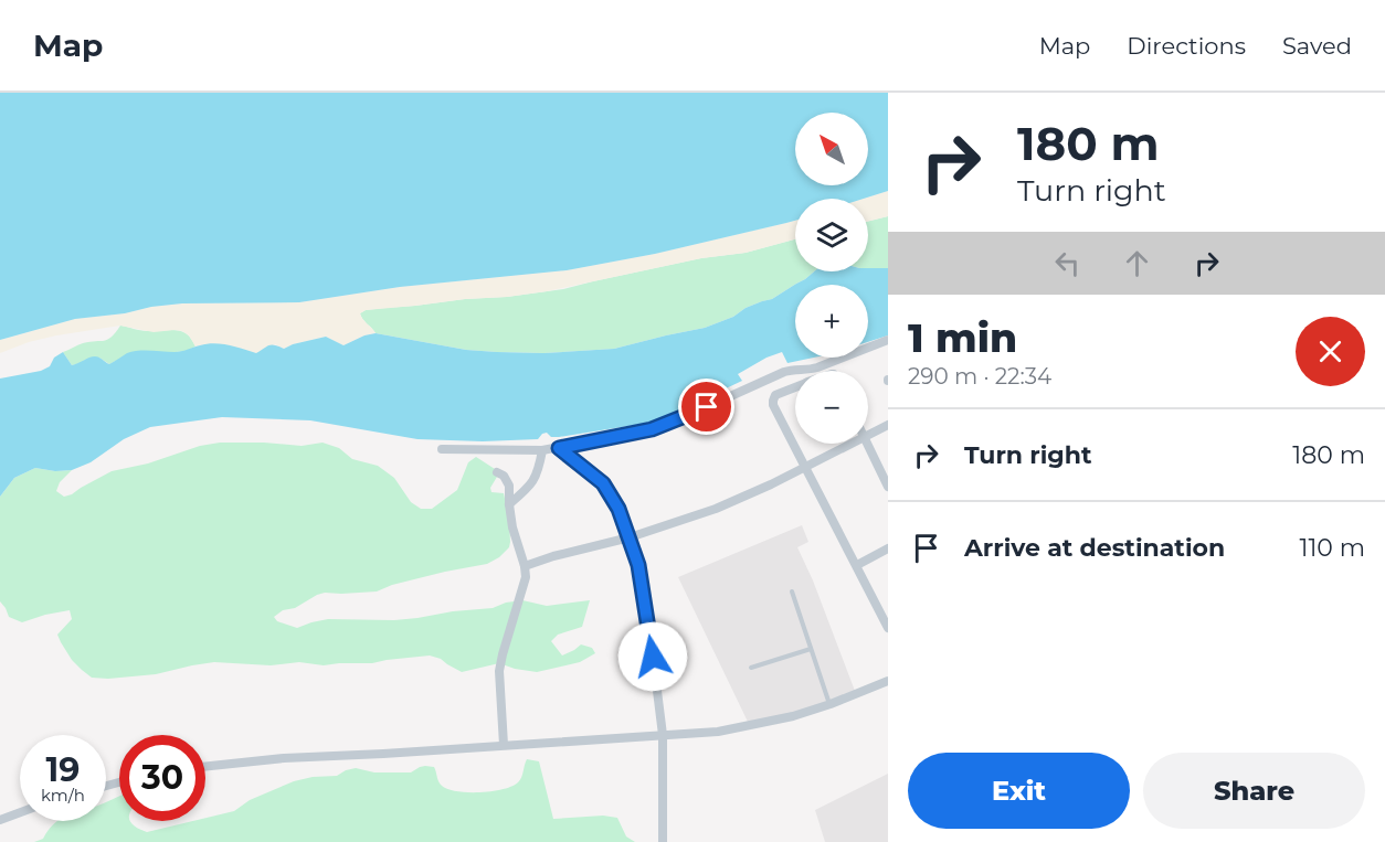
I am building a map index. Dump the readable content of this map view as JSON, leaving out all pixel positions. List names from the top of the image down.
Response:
{
  "north": "top left",
  "page": {
    "header": "Map",
    "nav": ["Map", "Directions", "Saved"],
    "turn": ["180 m", "Turn right"],
    "map_buttons": ["+", "−"],
    "heading": ["1 min", "290 m · 22:34"],
    "list": [
      {
        "name": "Turn right",
        "value": "180 m"
      },
      {
        "name": "Arrive at destination",
        "value": "110 m"
      }
    ],
    "speed": "19 km/h",
    "limit": "30",
    "buttons": ["Exit", "Share"]
  }
}
